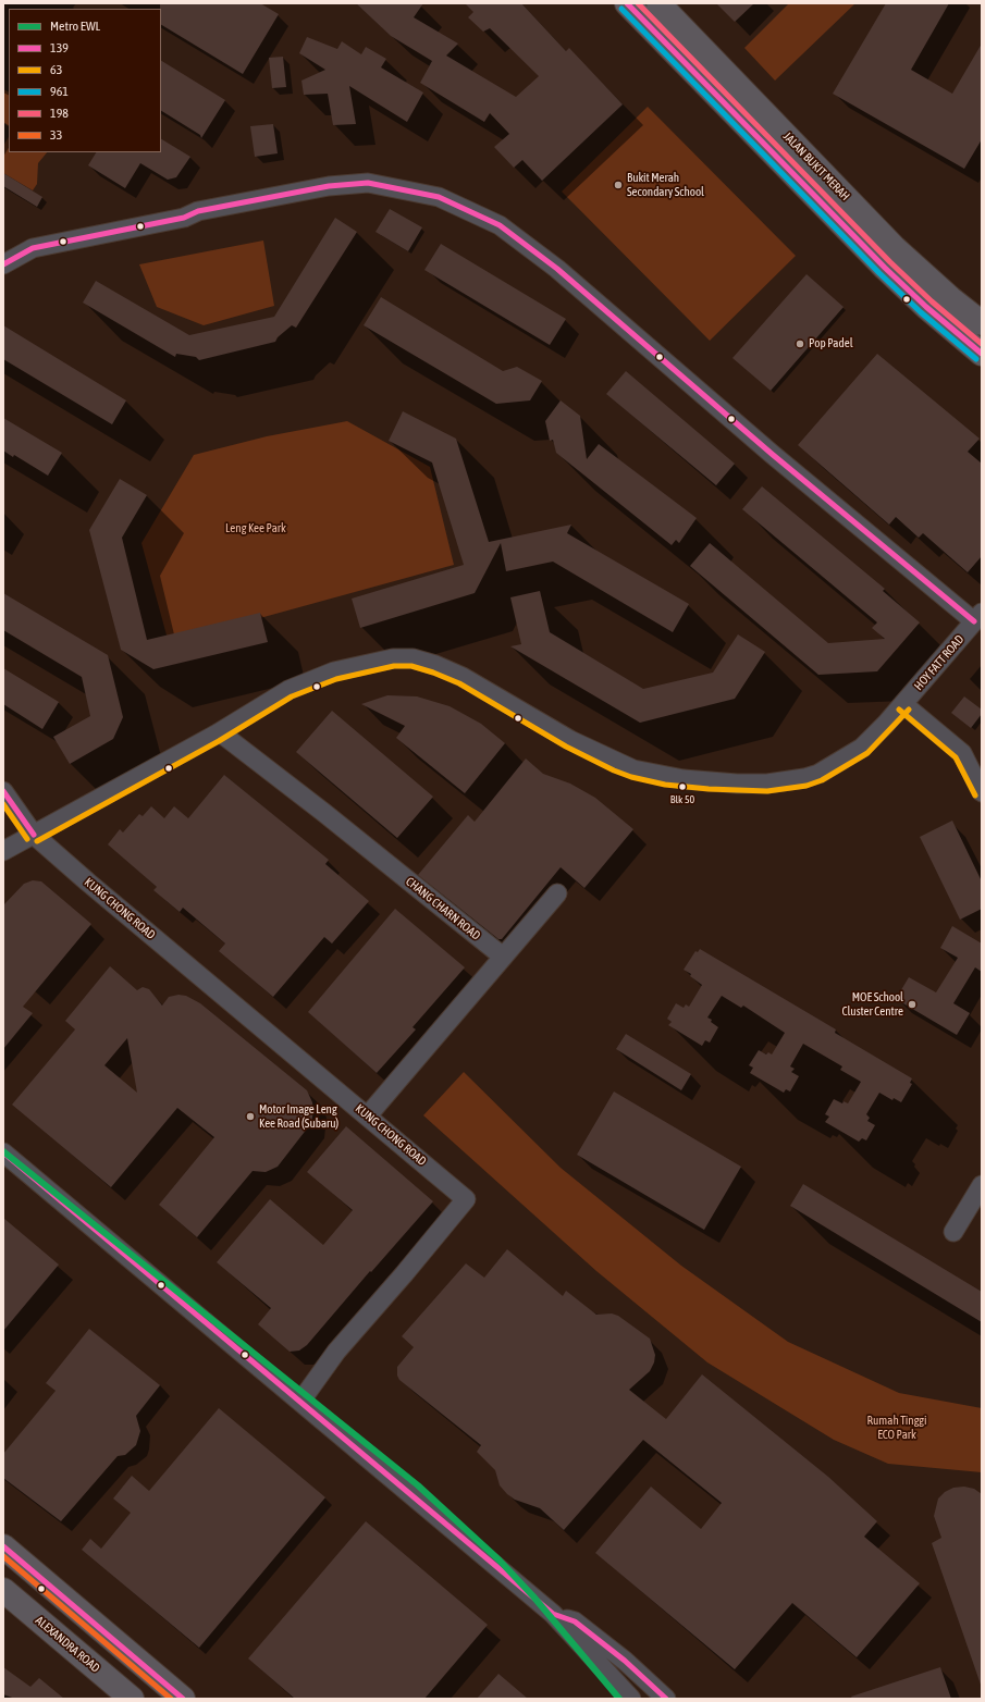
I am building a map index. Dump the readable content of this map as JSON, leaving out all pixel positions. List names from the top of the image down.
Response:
{
  "streets": {
    "main road": ["JALAN BUKIT MERAH", "ALEXANDRA ROAD"],
    "street": ["HOY FATT ROAD", "KUNG CHONG ROAD", "CHANG CHARN ROAD"]
  },
  "crossings": [
    ["HOY FATT ROAD", "KUNG CHONG ROAD"],
    ["HOY FATT ROAD", "CHANG CHARN ROAD"]
  ],
  "parks": ["Leng Kee Park", "Rumah Tinggi ECO Park"],
  "places": [
    "Bukit Merah Secondary School",
    "Pop Padel",
    "Blk 50",
    "MOE School Cluster Centre",
    "Motor Image Leng Kee Road (Subaru)"
  ],
  "lines": [
    "transit line 139",
    "transit line 198",
    "transit line 961",
    "transit line 63",
    "metro line EWL",
    "transit line 33"
  ],
  "legend": [
    "Metro EWL",
    "139",
    "63",
    "961",
    "198",
    "33"
  ]
}
